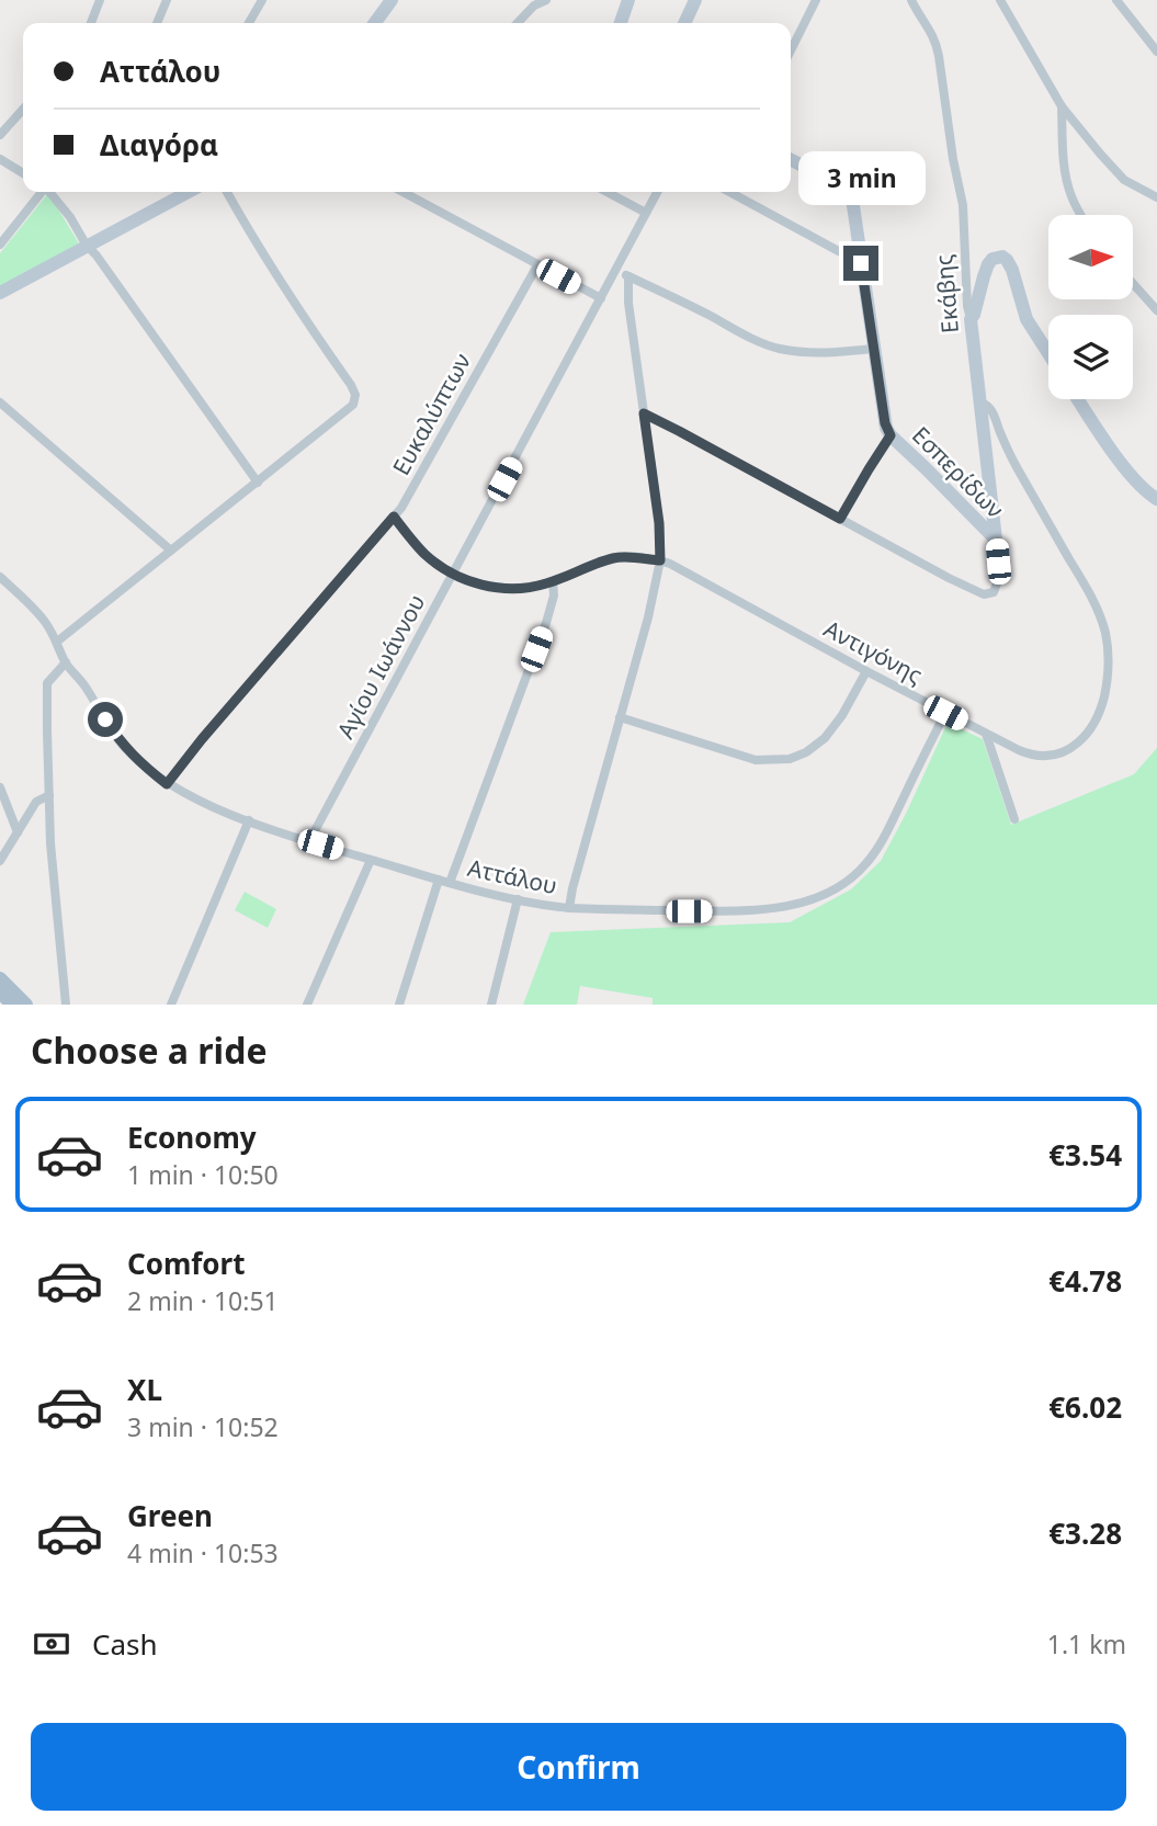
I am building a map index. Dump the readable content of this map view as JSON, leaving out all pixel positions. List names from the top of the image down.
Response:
{
  "streets": {
    "street": [
      "Εκάβης",
      "Ευκαλύπτων",
      "Εσπερίδων",
      "Αντιγόνης",
      "Αγίου Ιωάννου",
      "Αττάλου"
    ]
  },
  "crossings": [
    ["Εκάβης", "Εσπερίδων"],
    ["Εκάβης", "Αντιγόνης"],
    ["Ευκαλύπτων", "Αντιγόνης"],
    ["Ευκαλύπτων", "Αττάλου"],
    ["Αντιγόνης", "Αγίου Ιωάννου"],
    ["Αντιγόνης", "Αττάλου"],
    ["Αγίου Ιωάννου", "Αττάλου"]
  ],
  "north": "right",
  "page": {
    "banner": ["Αττάλου", "Διαγόρα"],
    "bubble": "3 min",
    "heading": "Choose a ride",
    "list": [
      {
        "name": "Economy",
        "note": "1 min · 10:50",
        "value": "€3.54"
      },
      {
        "name": "Comfort",
        "note": "2 min · 10:51",
        "value": "€4.78"
      },
      {
        "name": "XL",
        "note": "3 min · 10:52",
        "value": "€6.02"
      },
      {
        "name": "Green",
        "note": "4 min · 10:53",
        "value": "€3.28"
      }
    ],
    "pay": ["Cash", "1.1 km"],
    "buttons": "Confirm"
  }
}
